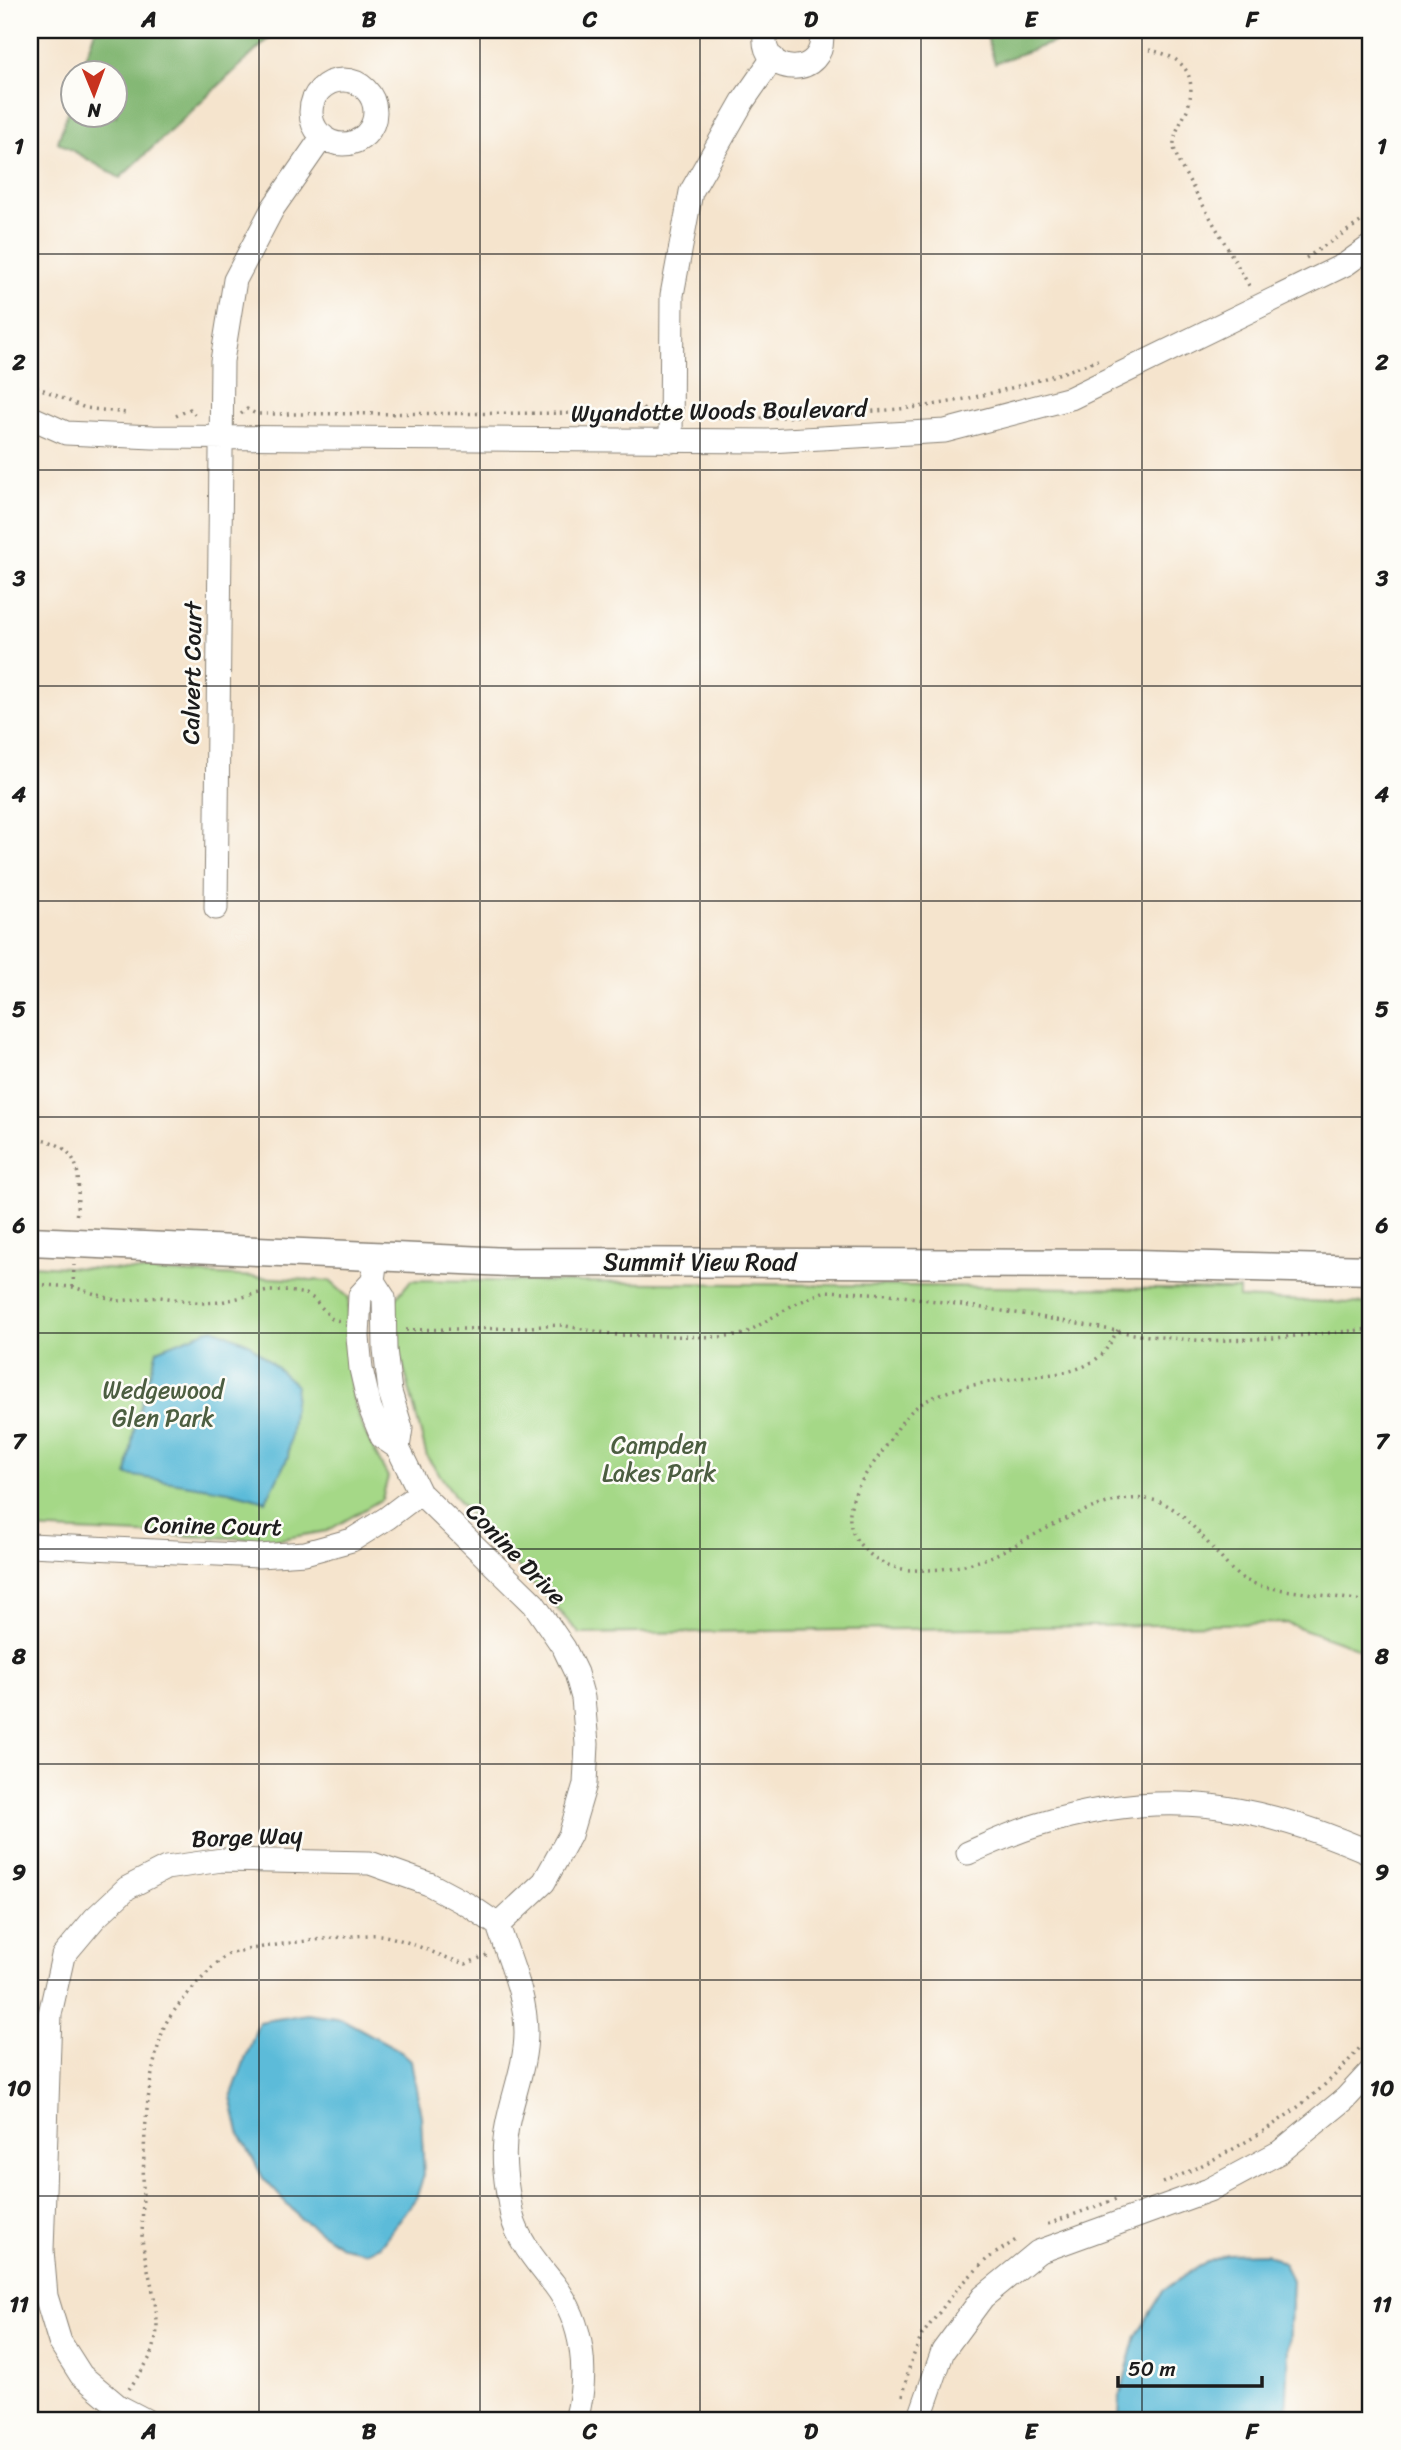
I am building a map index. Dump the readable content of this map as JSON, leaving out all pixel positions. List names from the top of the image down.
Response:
{
  "streets": {
    "street": [
      "Wyandotte Woods Boulevard",
      "Calvert Court",
      "Summit View Road",
      "Conine Court",
      "Conine Drive",
      "Borge Way"
    ]
  },
  "crossings": [
    ["Wyandotte Woods Boulevard", "Calvert Court"],
    ["Summit View Road", "Conine Drive"],
    ["Conine Court", "Conine Drive"],
    ["Conine Drive", "Borge Way"]
  ],
  "parks": ["Wedgewood Glen Park", "Campden Lakes Park"],
  "scale_bar": "50 m",
  "north": "bottom",
  "grid": {
    "columns": [
      "A",
      "B",
      "C",
      "D",
      "E",
      "F"
    ],
    "rows": [
      "1",
      "2",
      "3",
      "4",
      "5",
      "6",
      "7",
      "8",
      "9",
      "10",
      "11"
    ]
  }
}
